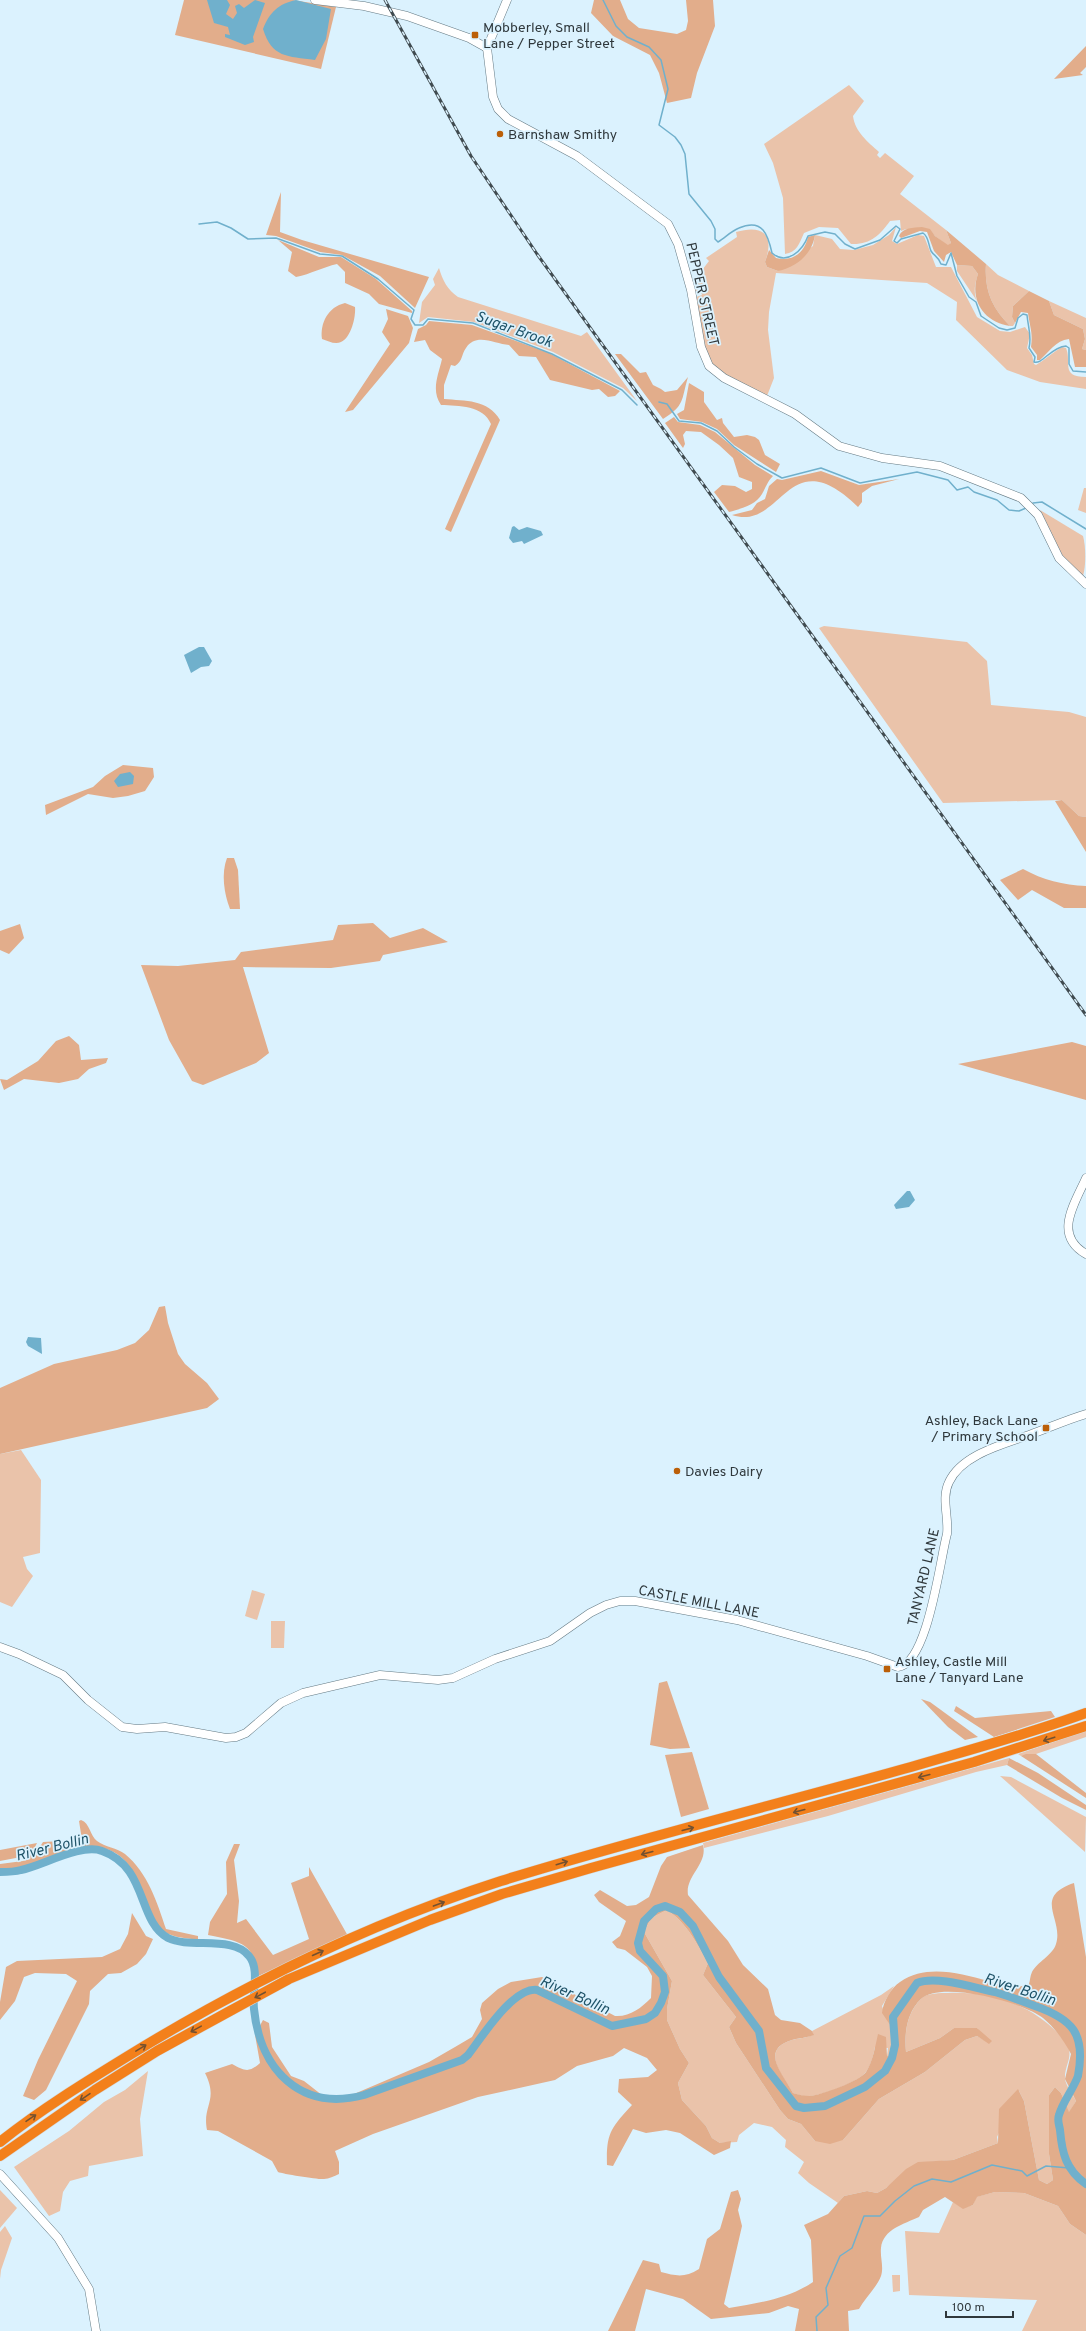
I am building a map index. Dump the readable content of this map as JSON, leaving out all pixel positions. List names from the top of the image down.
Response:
{
  "streets": {
    "street": ["PEPPER STREET", "TANYARD LANE", "CASTLE MILL LANE"]
  },
  "crossings": [
    ["TANYARD LANE", "CASTLE MILL LANE"]
  ],
  "water": ["Sugar Brook", "River Bollin"],
  "places": {
    "transit": ["Mobberley, Small Lane / Pepper Street", "Ashley, Back Lane / Primary School", "Ashley, Castle Mill Lane / Tanyard Lane"],
    "other": ["Barnshaw Smithy", "Davies Dairy"]
  },
  "scale_bar": "100 m"
}
